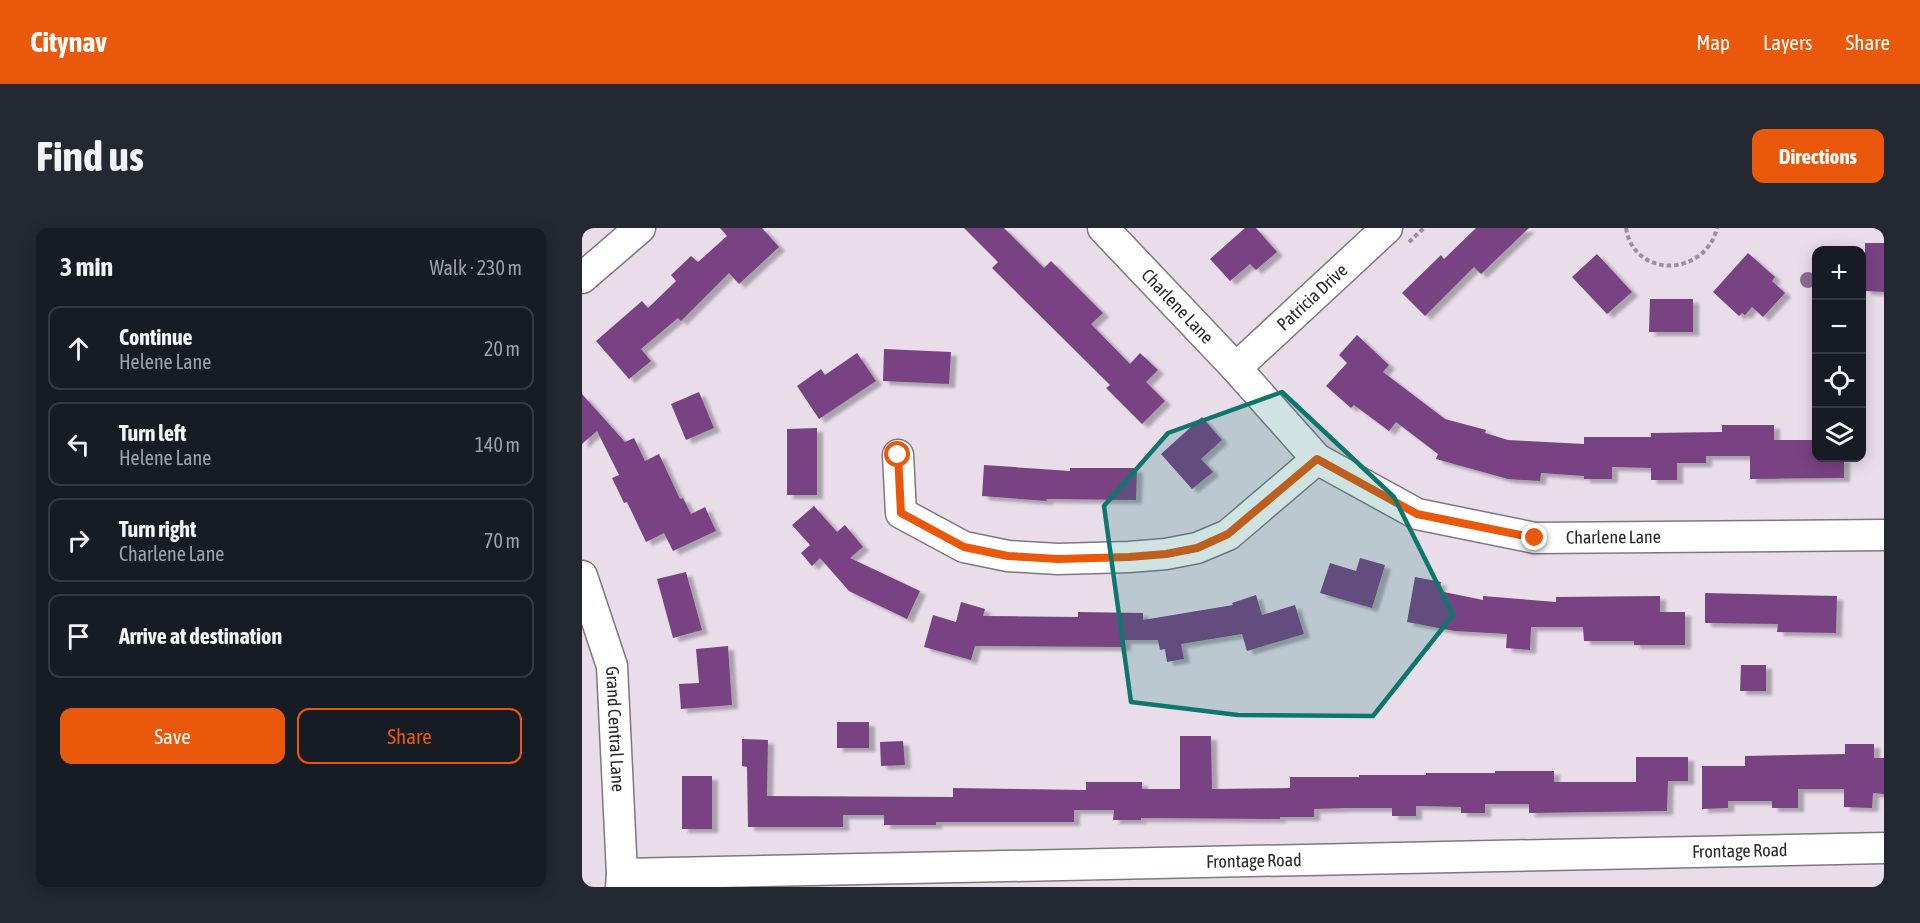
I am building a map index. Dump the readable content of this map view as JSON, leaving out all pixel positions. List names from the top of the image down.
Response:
{
  "streets": {
    "street": [
      "Patricia Drive",
      "Charlene Lane",
      "Grand Central Lane",
      "Frontage Road"
    ]
  },
  "crossings": [
    ["Patricia Drive", "Charlene Lane"],
    ["Grand Central Lane", "Frontage Road"]
  ],
  "page": {
    "header": "Citynav",
    "nav": ["Map", "Layers", "Share"],
    "buttons": [
      "Directions",
      ["Save", "Share"]
    ],
    "title": "Find us",
    "heading": ["3 min", "Walk · 230 m"],
    "map_buttons": ["+", "−"],
    "list": [
      ["Continue", "Helene Lane", "20 m"],
      ["Turn left", "Helene Lane", "140 m"],
      ["Turn right", "Charlene Lane", "70 m"],
      "Arrive at destination"
    ]
  }
}
